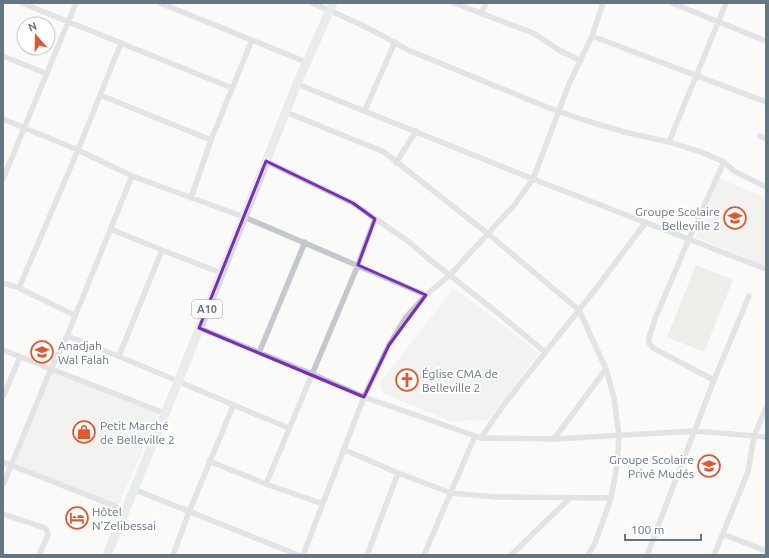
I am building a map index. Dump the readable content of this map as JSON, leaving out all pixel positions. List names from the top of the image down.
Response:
{
  "streets": {
    "main road": ["A10"]
  },
  "places": {
    "school or university": ["Groupe Scolaire Belleville 2", "Anadjah Wal Falah", "Groupe Scolaire Privé Mudés"],
    "church": ["Église CMA de Belleville 2"],
    "shop": ["Petit Marché de Belleville 2"],
    "hotel": ["Hôtel N'Zelibessai"]
  },
  "scale_bar": "100 m",
  "north": "top"
}
